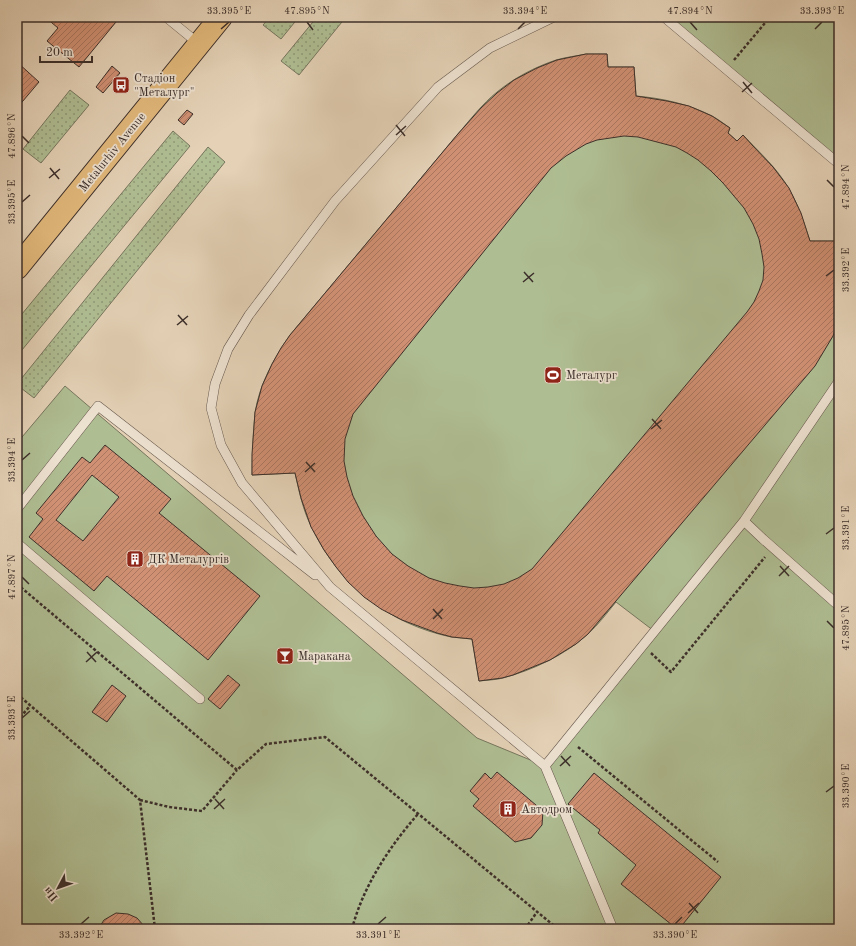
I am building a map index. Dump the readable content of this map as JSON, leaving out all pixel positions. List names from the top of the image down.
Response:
{
  "streets": {
    "main road": ["Metalurhiv Avenue"]
  },
  "places": {
    "bus stop": ["Стадіон \"Металург\""],
    "sports": ["Металург"],
    "building": ["ДК Металургів", "Автодром"],
    "bar": ["Маракана"]
  },
  "scale_bar": "20 m",
  "north": "bottom left",
  "coordinates": [
    "33.395°E",
    "47.895°N",
    "33.394°E",
    "47.894°N",
    "33.393°E",
    "47.896°N",
    "33.392°E",
    "33.391°E",
    "47.897°N",
    "33.390°E"
  ]
}
